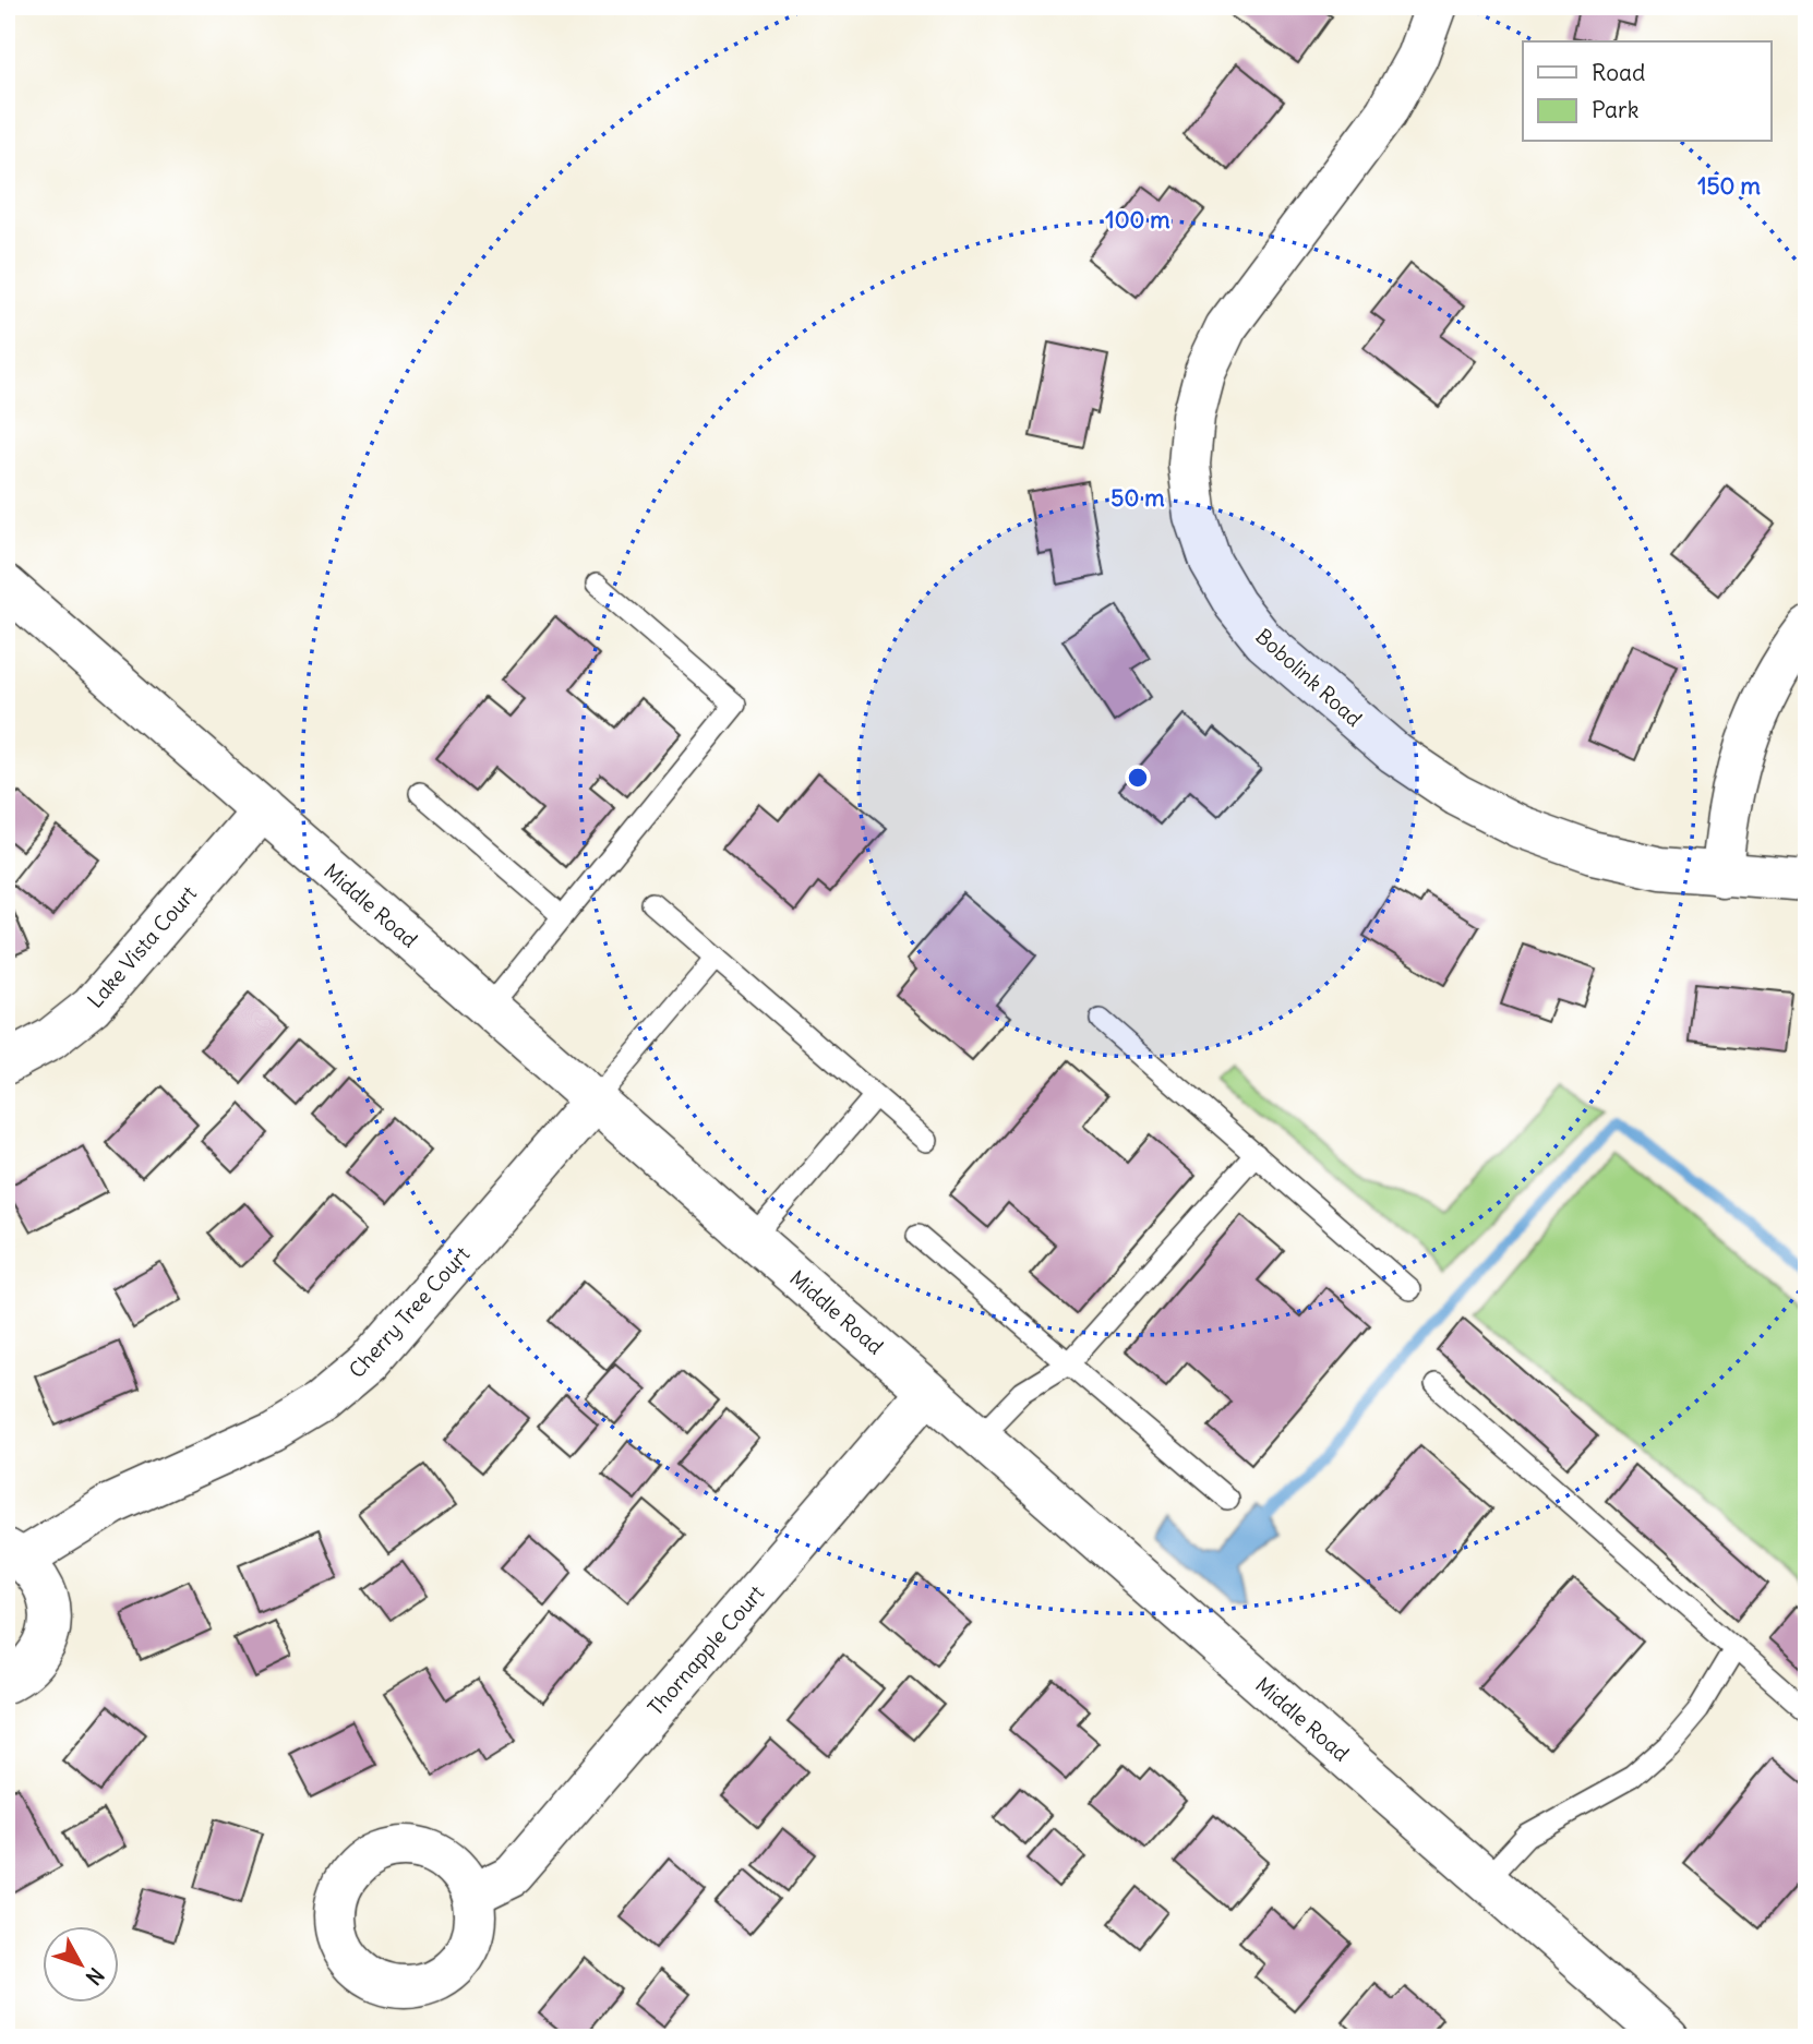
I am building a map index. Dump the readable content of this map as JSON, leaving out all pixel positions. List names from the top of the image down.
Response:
{
  "streets": {
    "street": [
      "Bobolink Road",
      "Middle Road",
      "Lake Vista Court",
      "Cherry Tree Court",
      "Thornapple Court"
    ]
  },
  "crossings": [
    ["Middle Road", "Lake Vista Court"],
    ["Middle Road", "Cherry Tree Court"],
    ["Middle Road", "Thornapple Court"]
  ],
  "legend": ["Road", "Park"],
  "north": "bottom right",
  "rings": ["150 m", "100 m", "50 m"]
}
